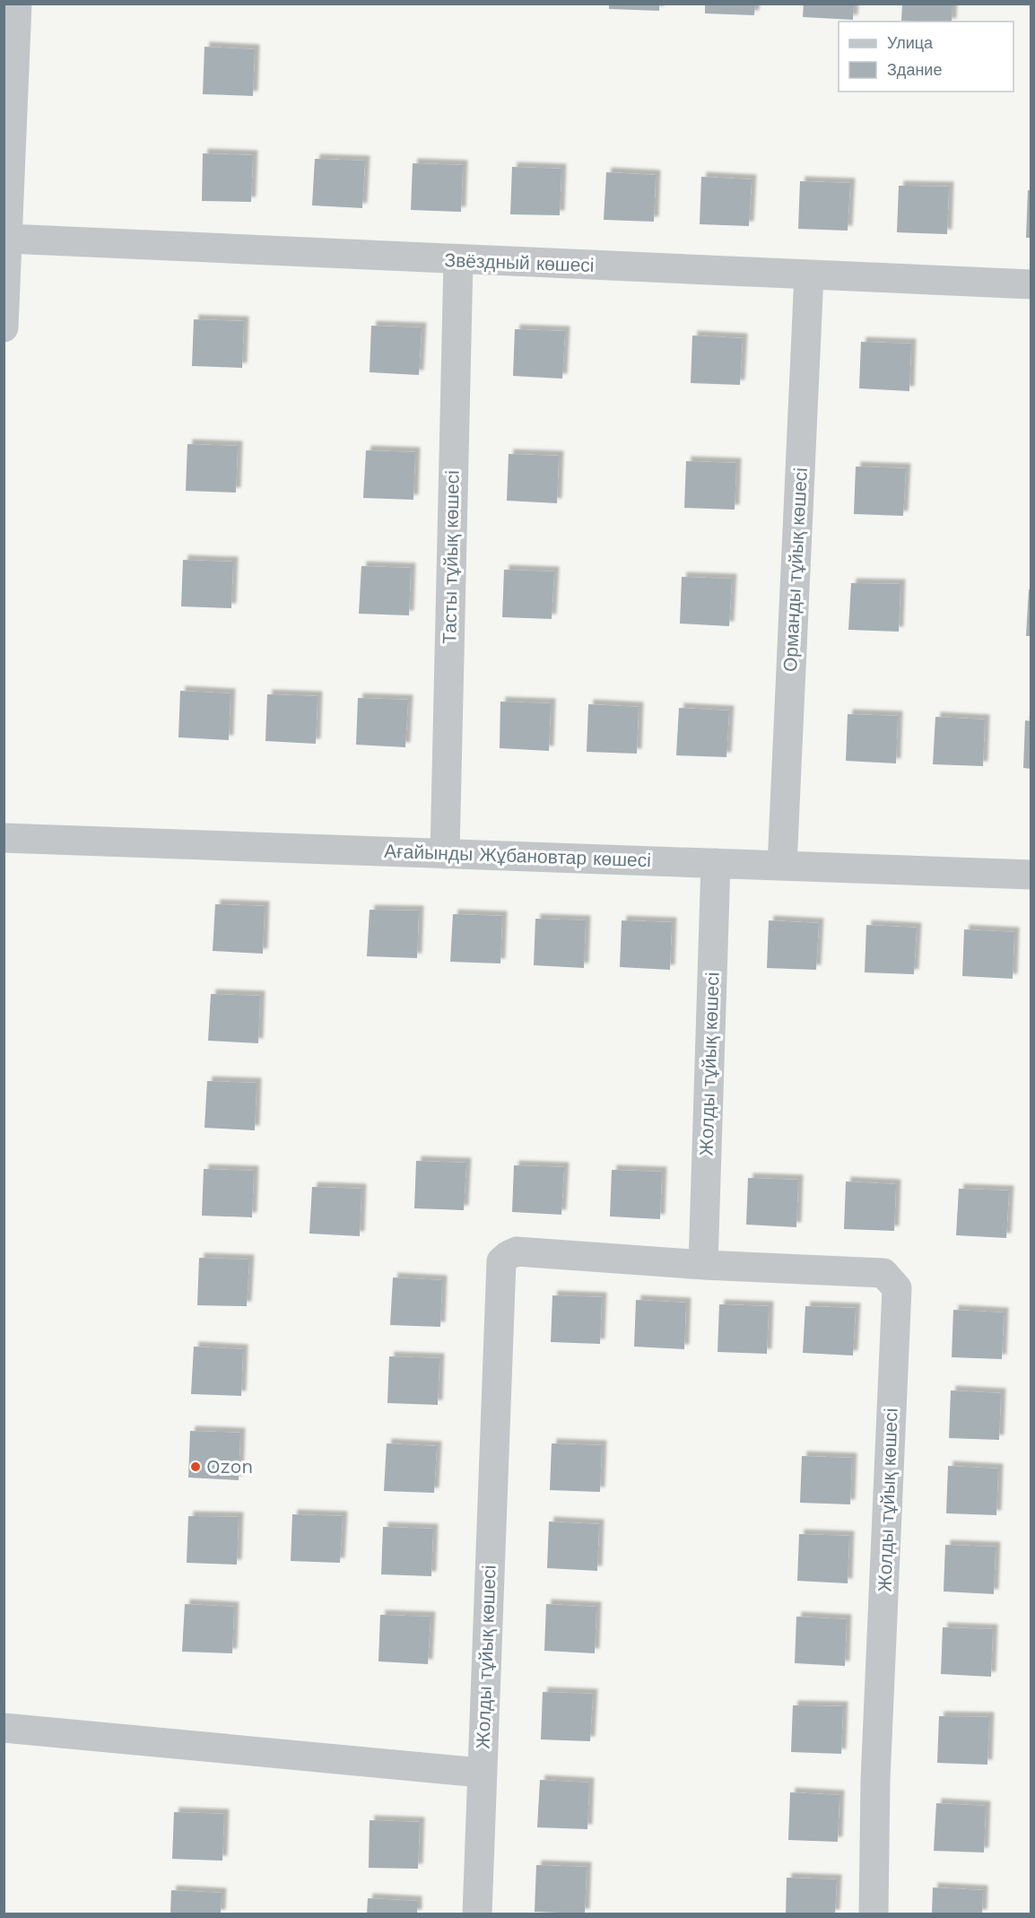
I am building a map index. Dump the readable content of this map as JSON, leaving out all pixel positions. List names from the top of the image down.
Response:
{
  "streets": {
    "street": [
      "Звёздный көшесі",
      "Тасты тұйық көшесі",
      "Орманды тұйық көшесі",
      "Ағайынды Жұбановтар көшесі",
      "Жолды тұйық көшесі"
    ]
  },
  "crossings": [
    ["Звёздный көшесі", "Тасты тұйық көшесі"],
    ["Звёздный көшесі", "Орманды тұйық көшесі"],
    ["Тасты тұйық көшесі", "Ағайынды Жұбановтар көшесі"],
    ["Орманды тұйық көшесі", "Ағайынды Жұбановтар көшесі"],
    ["Ағайынды Жұбановтар көшесі", "Жолды тұйық көшесі"]
  ],
  "places": ["Ozon"],
  "legend": ["Улица", "Здание"]
}
